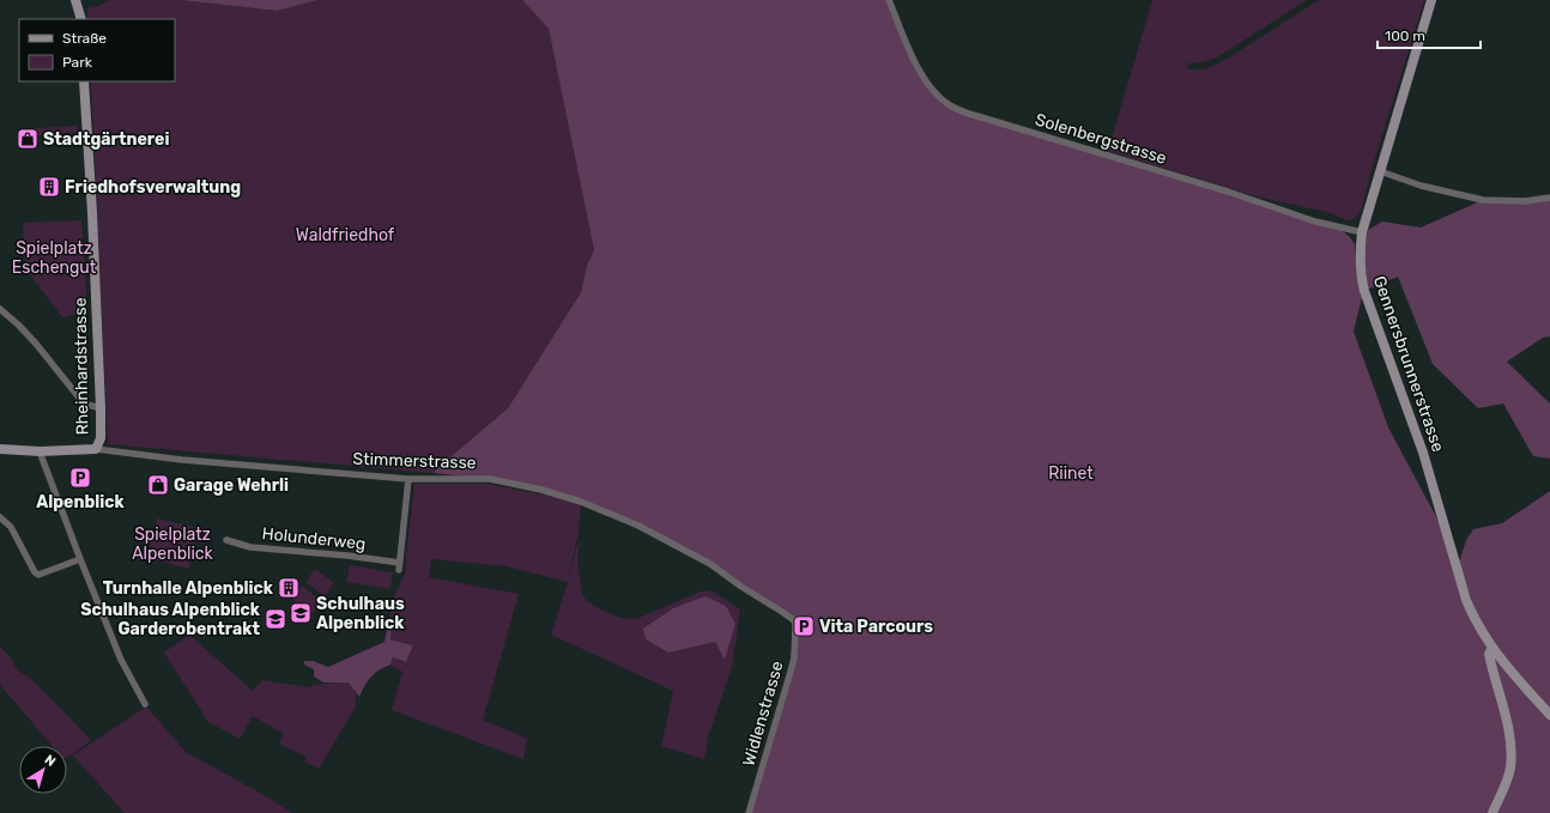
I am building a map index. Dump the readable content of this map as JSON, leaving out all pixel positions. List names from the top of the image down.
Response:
{
  "streets": {
    "street": [
      "Solenbergstrasse",
      "Gennersbrunnerstrasse",
      "Rheinhardstrasse",
      "Stimmerstrasse",
      "Holunderweg",
      "Widlenstrasse"
    ]
  },
  "crossings": [
    ["Solenbergstrasse", "Gennersbrunnerstrasse"],
    ["Rheinhardstrasse", "Stimmerstrasse"],
    ["Stimmerstrasse", "Holunderweg"],
    ["Stimmerstrasse", "Widlenstrasse"]
  ],
  "parks": [
    "Waldfriedhof",
    "Spielplatz Eschengut",
    "Riinet",
    "Spielplatz Alpenblick"
  ],
  "places": {
    "shop": ["Stadtgärtnerei", "Garage Wehrli"],
    "building": ["Friedhofsverwaltung", "Turnhalle Alpenblick"],
    "parking": ["Alpenblick", "Vita Parcours"],
    "school or university": ["Schulhaus Alpenblick", "Schulhaus Alpenblick Garderobentrakt"]
  },
  "legend": ["Straße", "Park"],
  "scale_bar": "100 m",
  "north": "top right"
}
